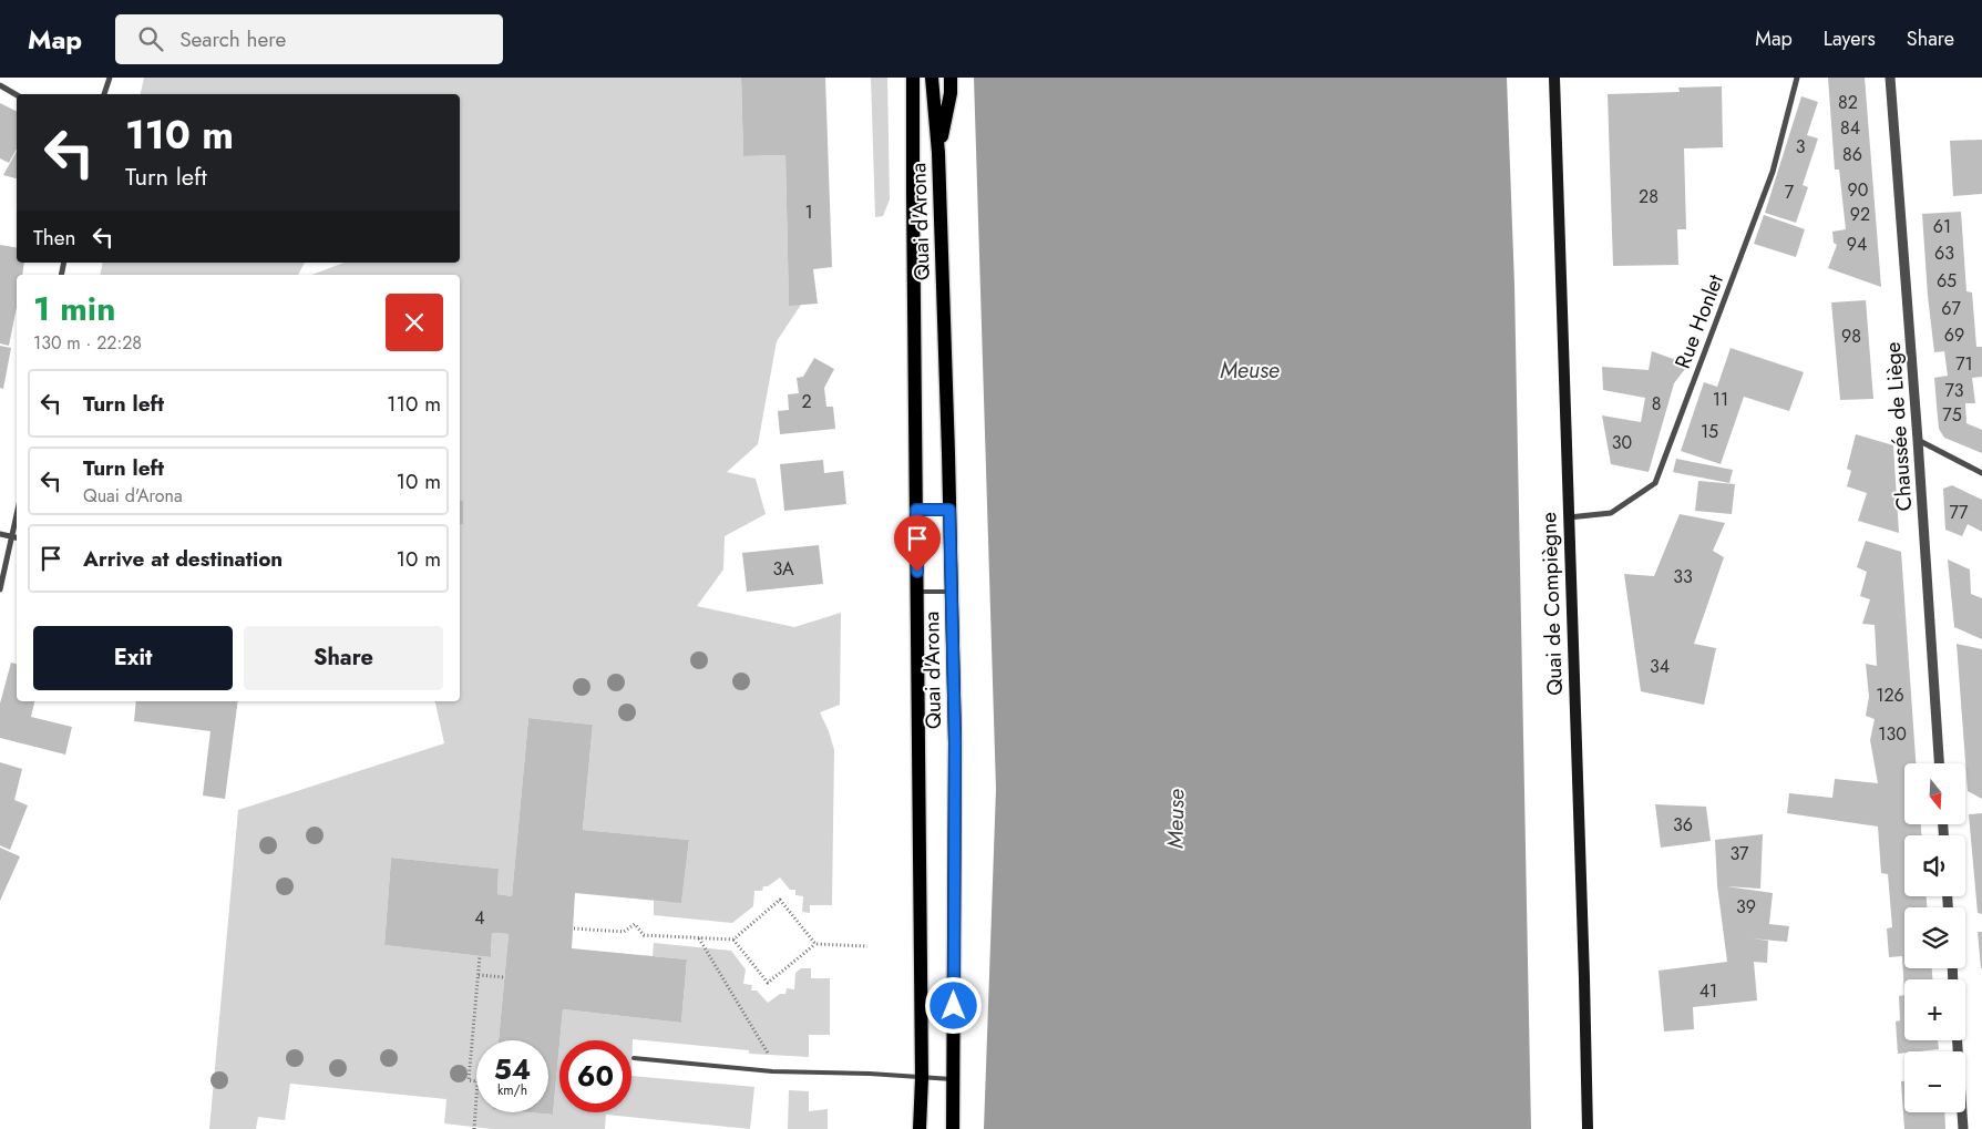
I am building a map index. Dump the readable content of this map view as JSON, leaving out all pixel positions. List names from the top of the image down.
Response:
{
  "streets": {
    "main road": ["Quai d'Arona", "Quai de Compiègne"],
    "street": ["Rue Honlet", "Chaussée de Liège"]
  },
  "crossings": [
    ["Rue Honlet", "Quai de Compiègne"]
  ],
  "water": ["Meuse"],
  "house_numbers": [
    "82",
    "84",
    "3",
    "86",
    "90",
    "7",
    "28",
    "1",
    "92",
    "61",
    "94",
    "63",
    "65",
    "67",
    "69",
    "98",
    "71",
    "73",
    "11",
    "2",
    "8",
    "75",
    "15",
    "30",
    "77",
    "3A",
    "33",
    "34",
    "126",
    "130",
    "36",
    "37",
    "39",
    "4",
    "41"
  ],
  "north": "bottom",
  "page": {
    "header": "Map",
    "search": "Search here",
    "nav": ["Map", "Layers", "Share"],
    "turn": ["110 m", "Turn left"],
    "then": "Then",
    "heading": ["1 min", "130 m · 22:28"],
    "list": [
      {
        "name": "Turn left",
        "value": "110 m"
      },
      {
        "name": "Turn left",
        "note": "Quai d'Arona",
        "value": "10 m"
      },
      {
        "name": "Arrive at destination",
        "value": "10 m"
      }
    ],
    "buttons": ["Exit", "Share"],
    "map_buttons": ["+", "−"],
    "speed": "54 km/h",
    "limit": "60"
  }
}
